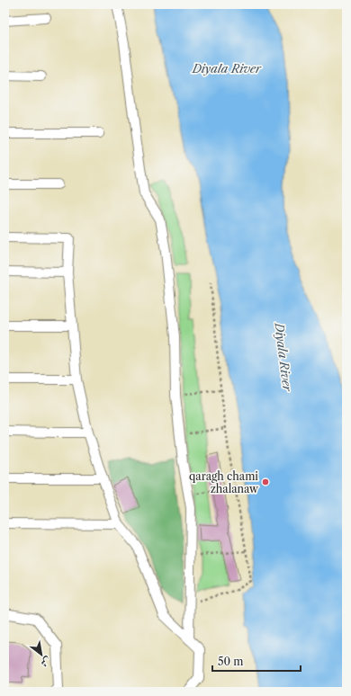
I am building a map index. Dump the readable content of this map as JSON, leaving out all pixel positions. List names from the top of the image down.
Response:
{
  "water": ["Diyala River"],
  "places": ["qaragh chami zhalanaw"],
  "scale_bar": "50 m",
  "north": "bottom right"
}
